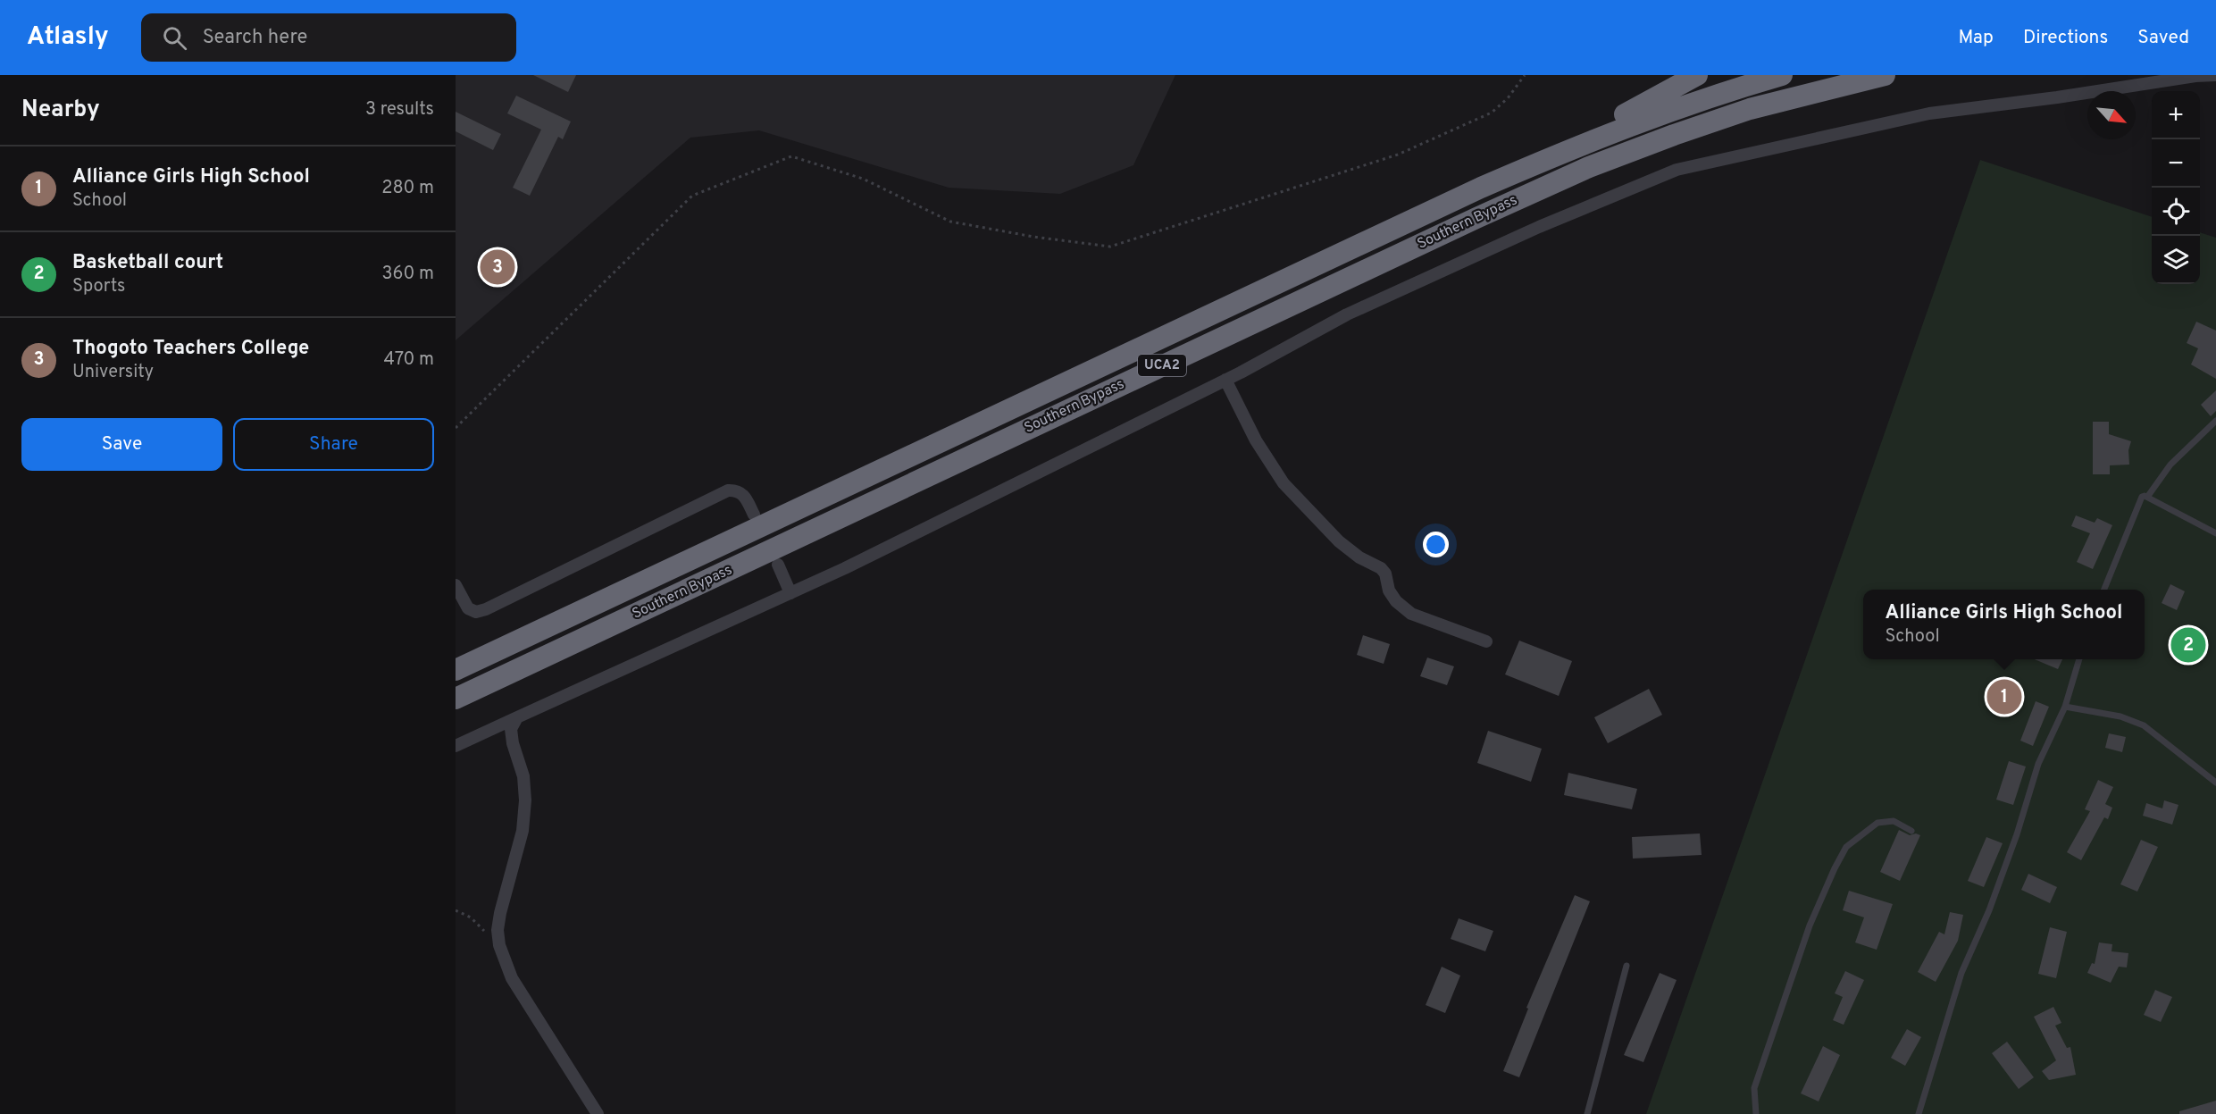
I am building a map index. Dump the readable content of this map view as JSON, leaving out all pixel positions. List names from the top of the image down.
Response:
{
  "streets": {
    "highway": ["Southern Bypass", "UCA2"]
  },
  "north": "bottom right",
  "page": {
    "header": "Atlasly",
    "search": "Search here",
    "nav": ["Map", "Directions", "Saved"],
    "heading": ["Nearby", "3 results"],
    "map_buttons": ["+", "−"],
    "list": [
      {
        "mark": "1",
        "name": "Alliance Girls High School",
        "note": "School",
        "value": "280 m"
      },
      {
        "mark": "2",
        "name": "Basketball court",
        "note": "Sports",
        "value": "360 m"
      },
      {
        "mark": "3",
        "name": "Thogoto Teachers College",
        "note": "University",
        "value": "470 m"
      }
    ],
    "pins": ["3", "2", "1"],
    "buttons": ["Save", "Share"],
    "popup": ["Alliance Girls High School", "School"]
  }
}
